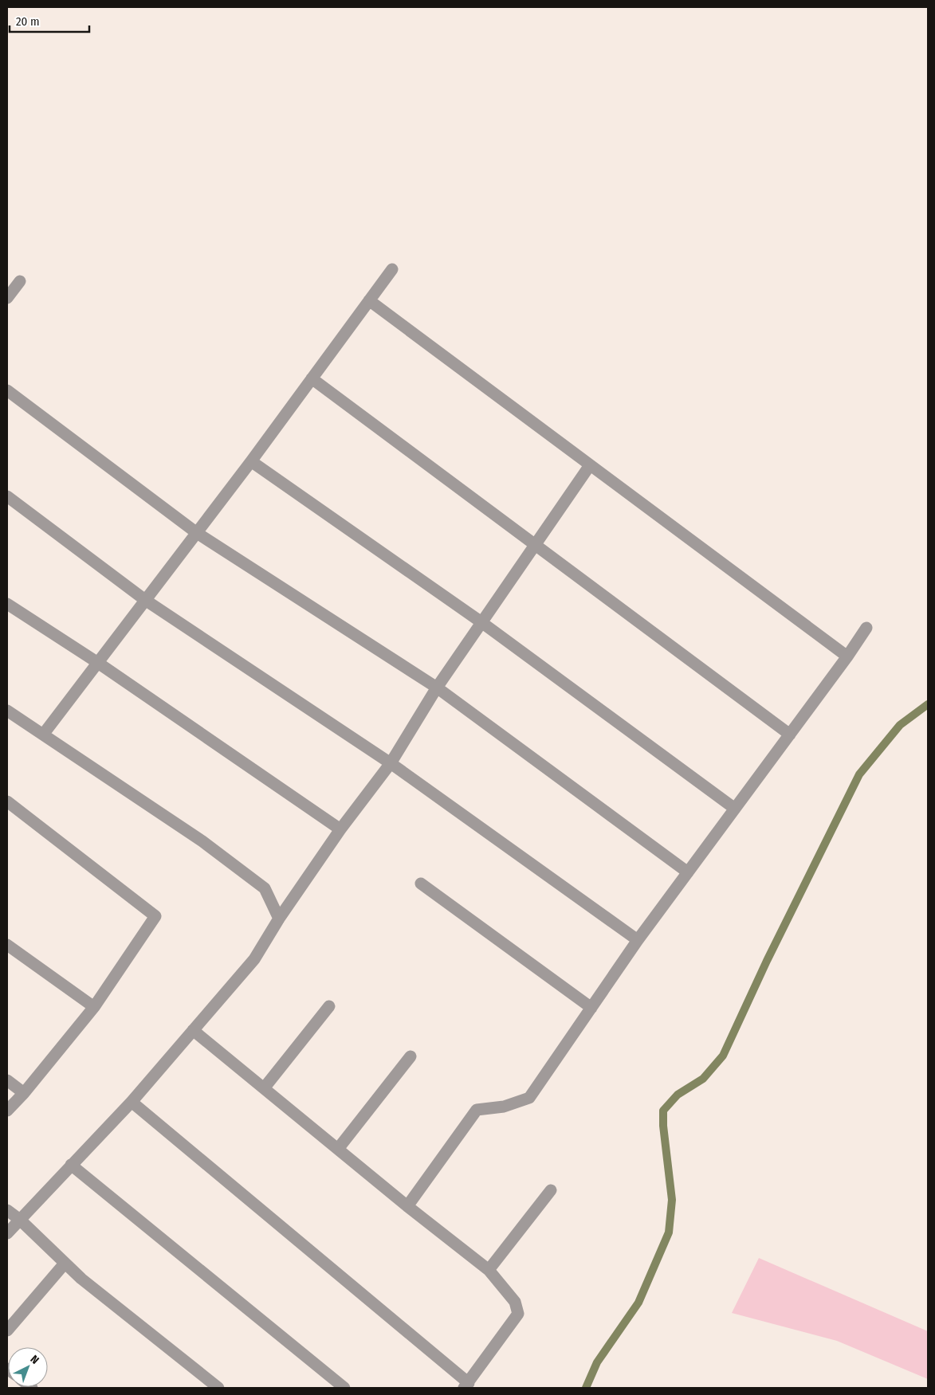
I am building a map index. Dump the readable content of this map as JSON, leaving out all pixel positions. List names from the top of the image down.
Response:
{
  "scale_bar": "20 m",
  "north": "top right"
}
